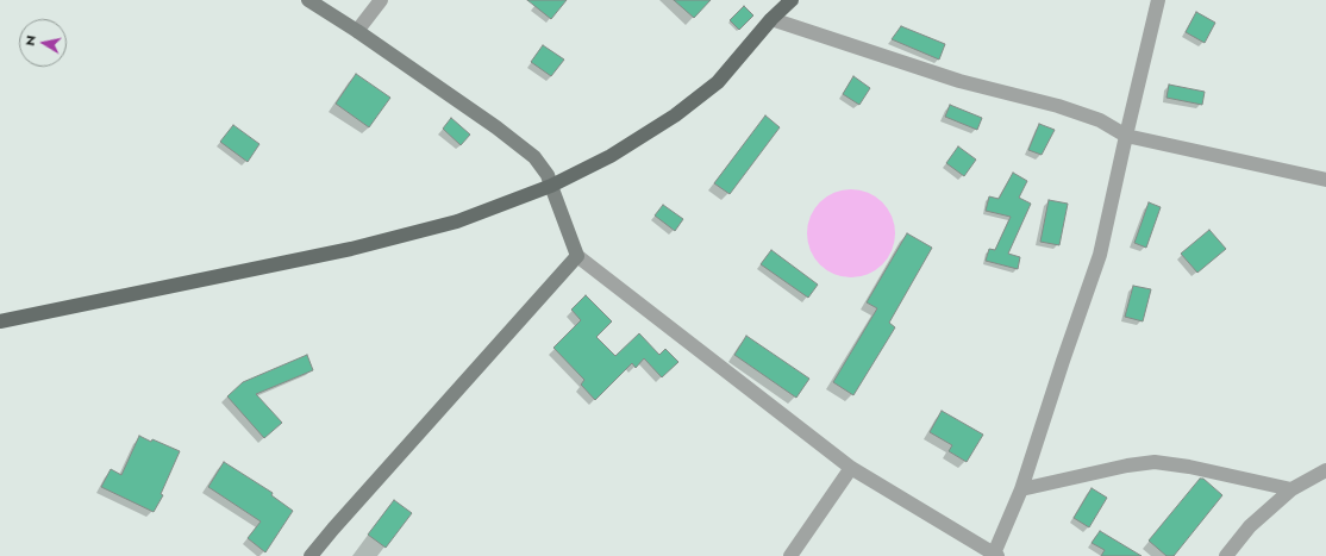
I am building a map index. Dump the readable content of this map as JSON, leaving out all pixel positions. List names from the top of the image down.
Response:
{
  "north": "left"
}
